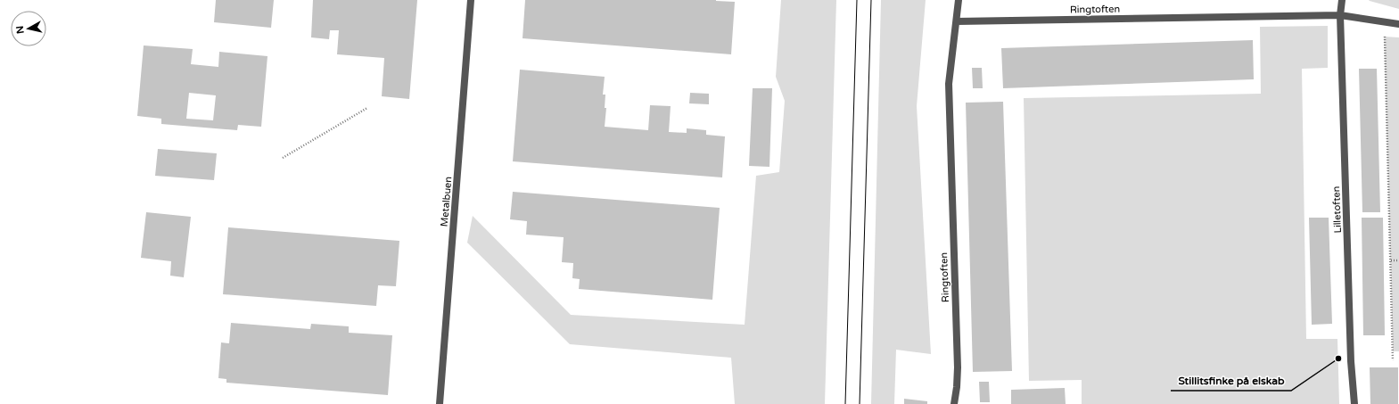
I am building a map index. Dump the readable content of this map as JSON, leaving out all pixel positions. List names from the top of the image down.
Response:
{
  "streets": {
    "street": ["Ringtoften", "Metalbuen", "Lilletoften"]
  },
  "crossings": [
    ["Ringtoften", "Lilletoften"]
  ],
  "places": ["Stillitsfinke på elskab"],
  "north": "left"
}
